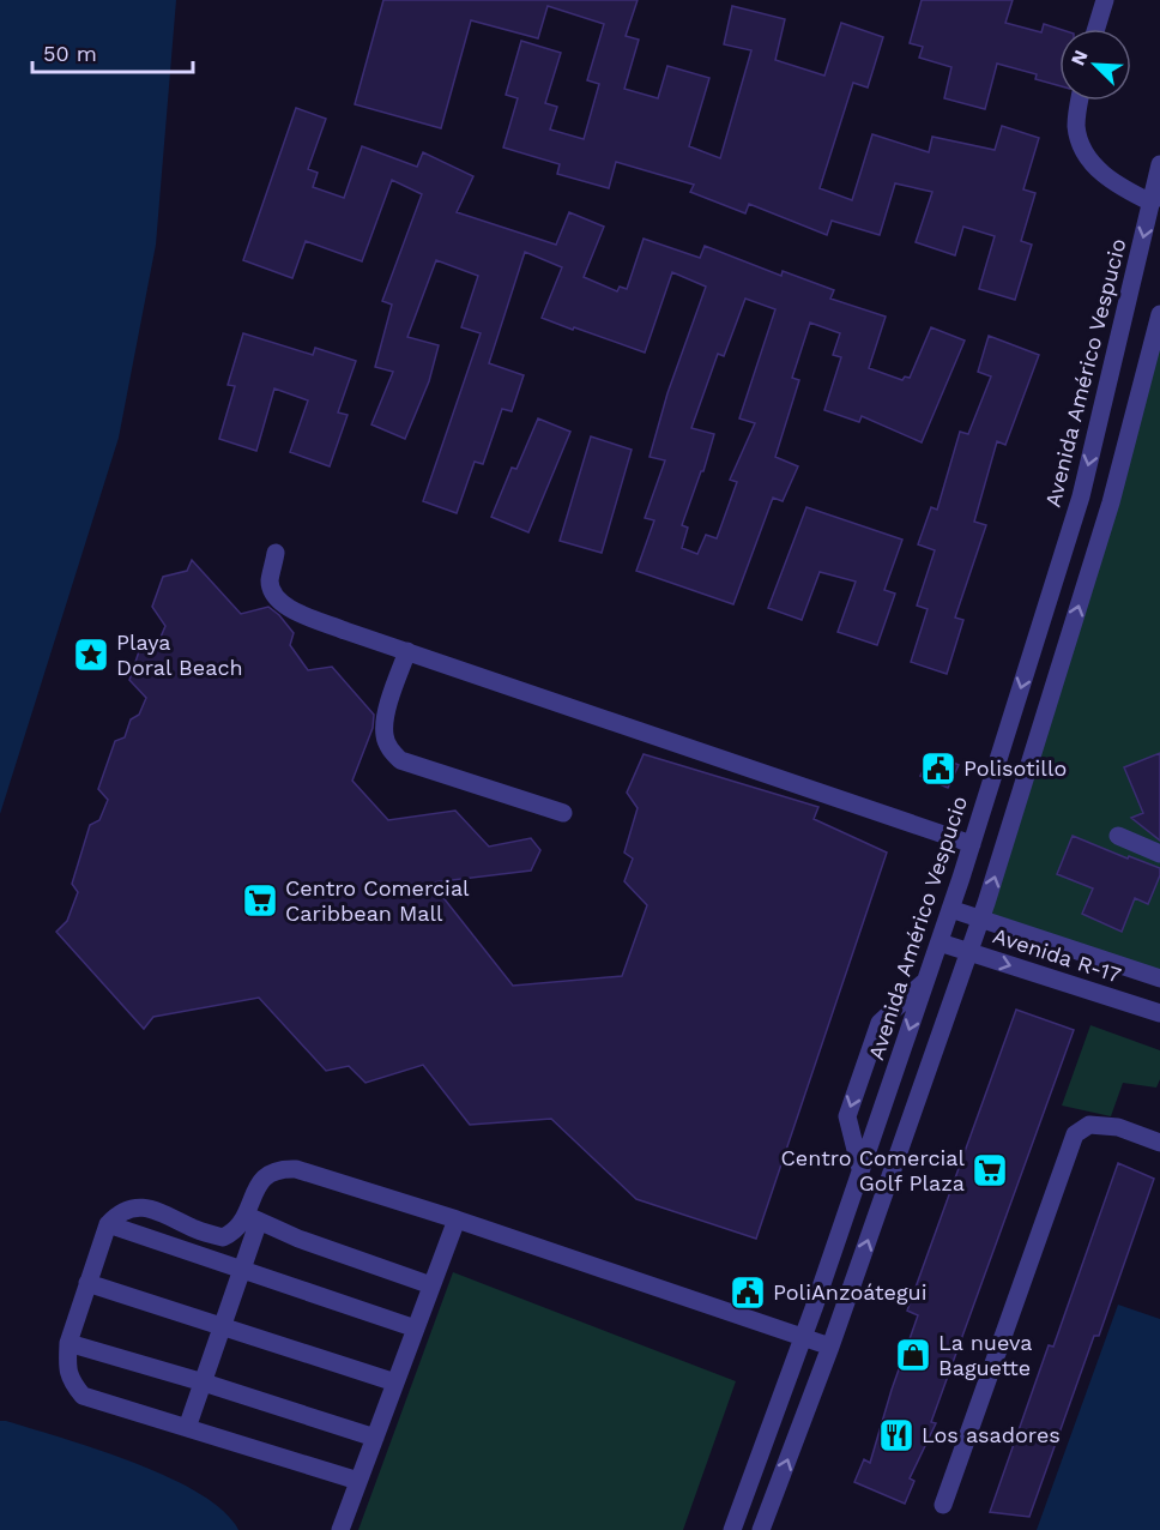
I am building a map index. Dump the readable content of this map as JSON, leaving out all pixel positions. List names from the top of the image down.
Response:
{
  "streets": {
    "street": ["Avenida Américo Vespucio", "Avenida R-17"]
  },
  "crossings": [
    ["Avenida Américo Vespucio", "Avenida R-17"]
  ],
  "places": {
    "place": ["Playa Doral Beach"],
    "public building": ["Polisotillo", "PoliAnzoátegui"],
    "supermarket": ["Centro Comercial Caribbean Mall", "Centro Comercial Golf Plaza"],
    "shop": ["La nueva Baguette"],
    "restaurant": ["Los asadores"]
  },
  "scale_bar": "50 m",
  "north": "top left"
}
